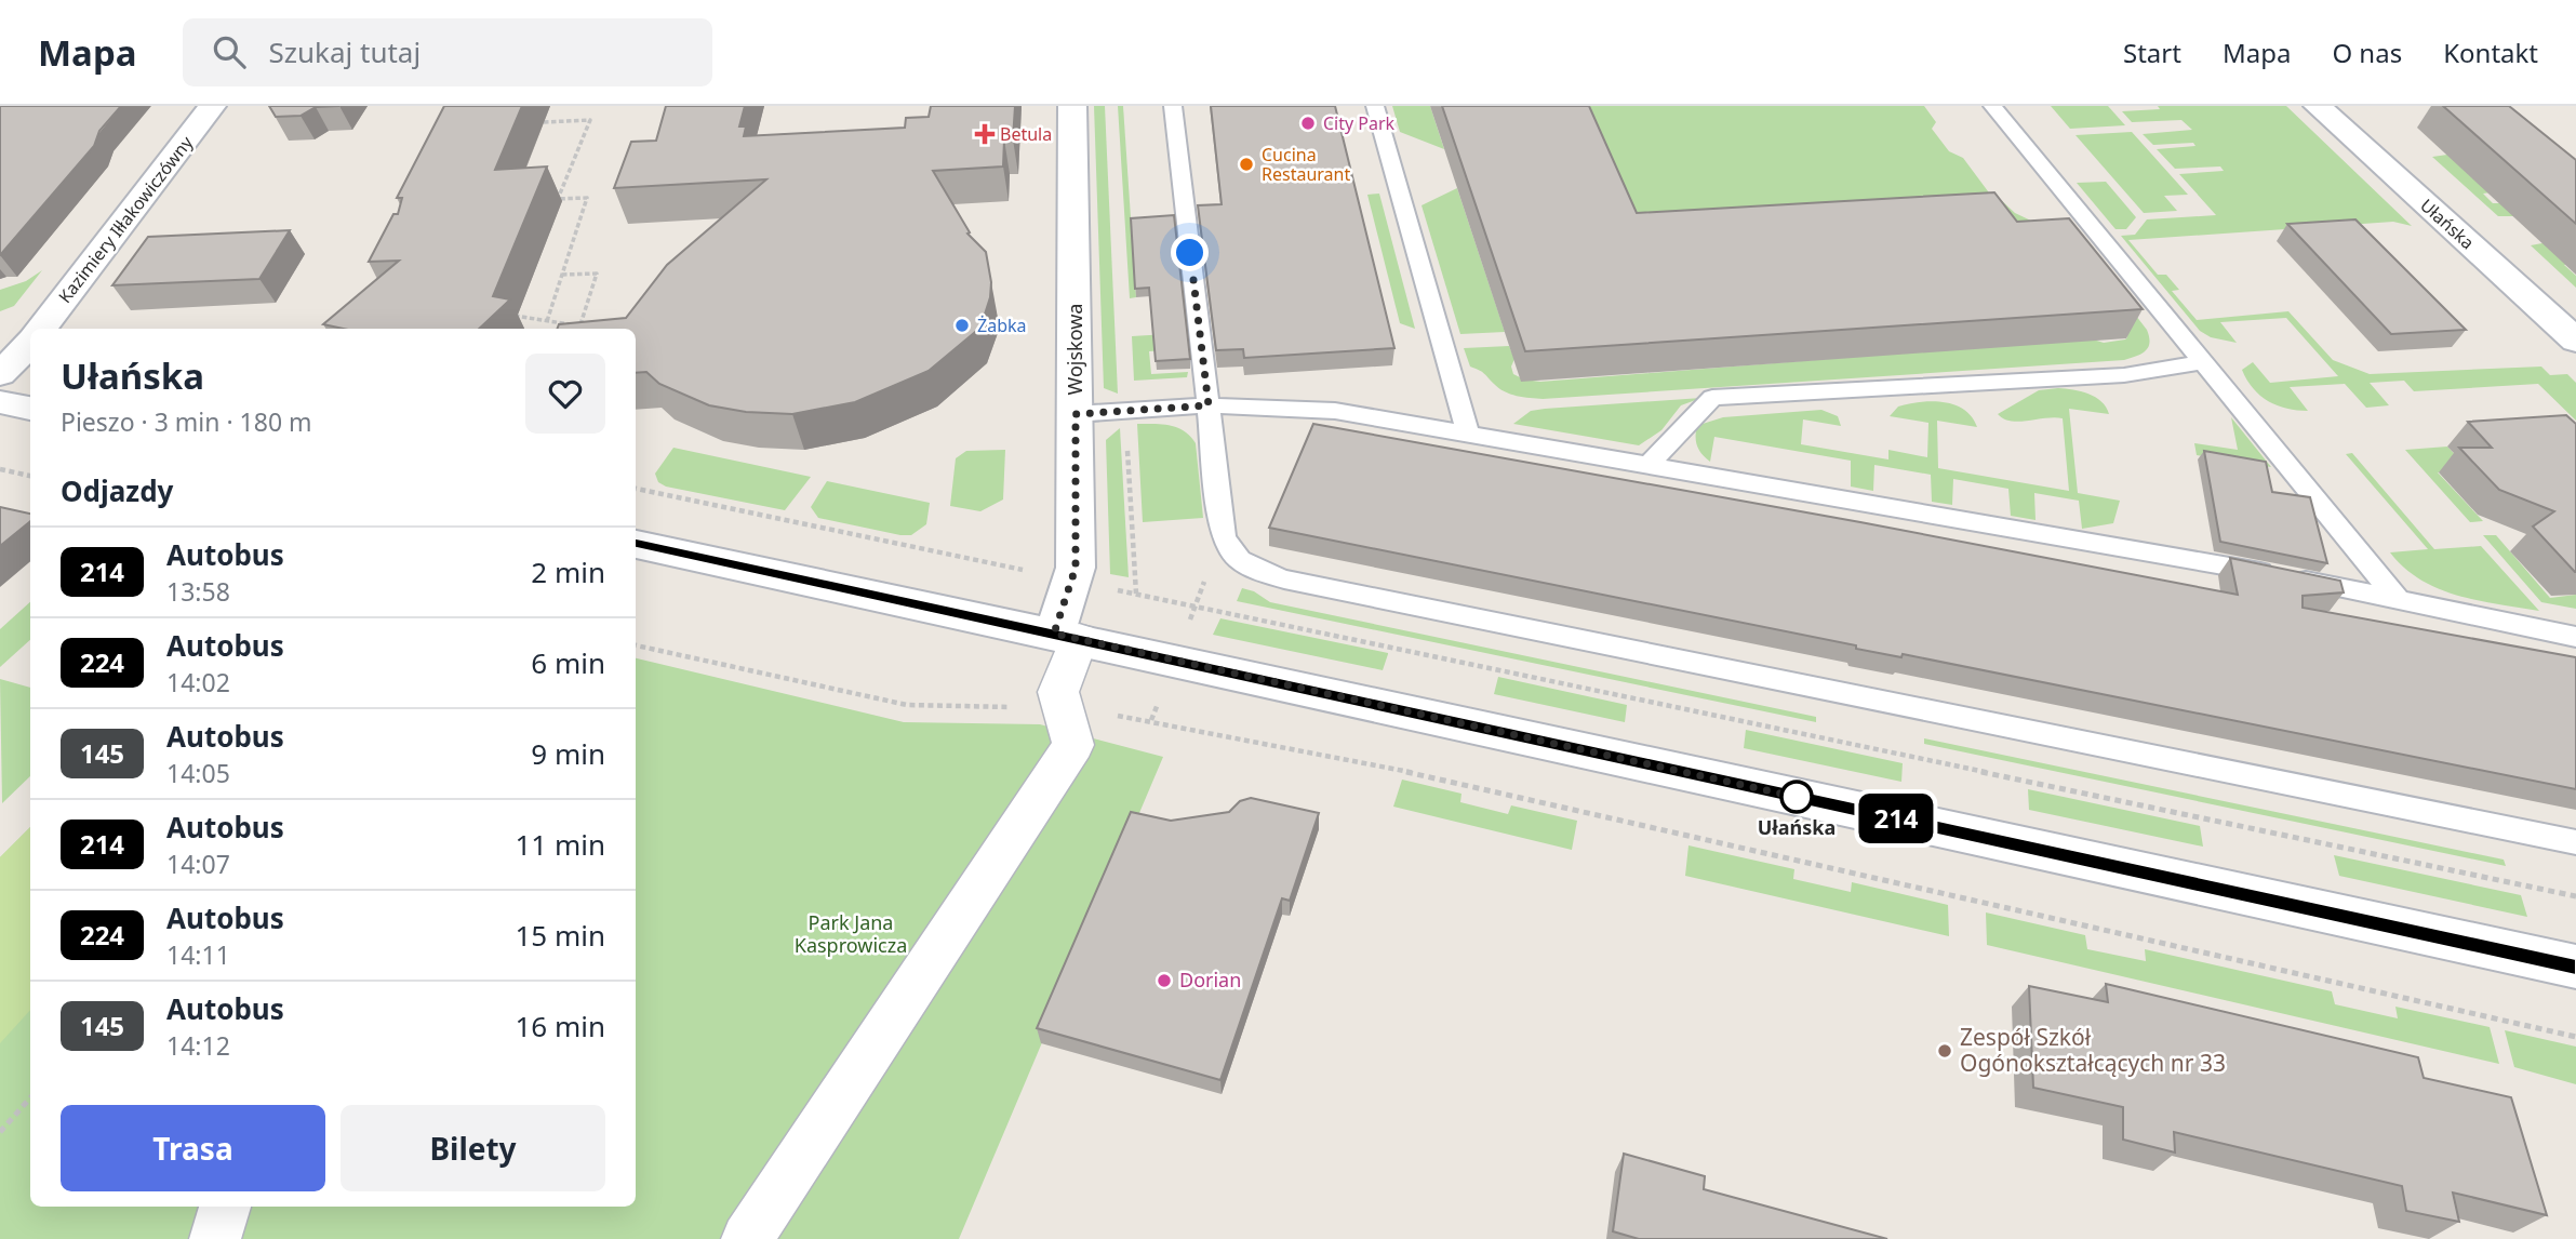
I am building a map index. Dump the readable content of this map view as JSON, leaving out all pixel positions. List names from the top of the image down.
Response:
{
  "streets": {
    "street": ["Kazimiery Iłłakowiczówny", "Ułańska", "Wojskowa"]
  },
  "parks": ["Park Jana Kasprowicza"],
  "places": {
    "other": [
      "City Park",
      "Cucina Restaurant",
      "Żabka",
      "Ułańska",
      "Dorian",
      "Zespół Szkół Ogónokształcących nr 33"
    ],
    "health": ["Betula"]
  },
  "lines": ["bus line 214"],
  "page": {
    "header": "Mapa",
    "search": "Szukaj tutaj",
    "nav": [
      "Start",
      "Mapa",
      "O nas",
      "Kontakt"
    ],
    "on_map": "214",
    "heading": [
      ["Ułańska", "Pieszo · 3 min · 180 m"],
      "Odjazdy"
    ],
    "list": [
      {
        "mark": "214",
        "name": "Autobus",
        "note": "13:58",
        "value": "2 min"
      },
      {
        "mark": "224",
        "name": "Autobus",
        "note": "14:02",
        "value": "6 min"
      },
      {
        "mark": "145",
        "name": "Autobus",
        "note": "14:05",
        "value": "9 min"
      },
      {
        "mark": "214",
        "name": "Autobus",
        "note": "14:07",
        "value": "11 min"
      },
      {
        "mark": "224",
        "name": "Autobus",
        "note": "14:11",
        "value": "15 min"
      },
      {
        "mark": "145",
        "name": "Autobus",
        "note": "14:12",
        "value": "16 min"
      }
    ],
    "buttons": ["Trasa", "Bilety"]
  }
}
